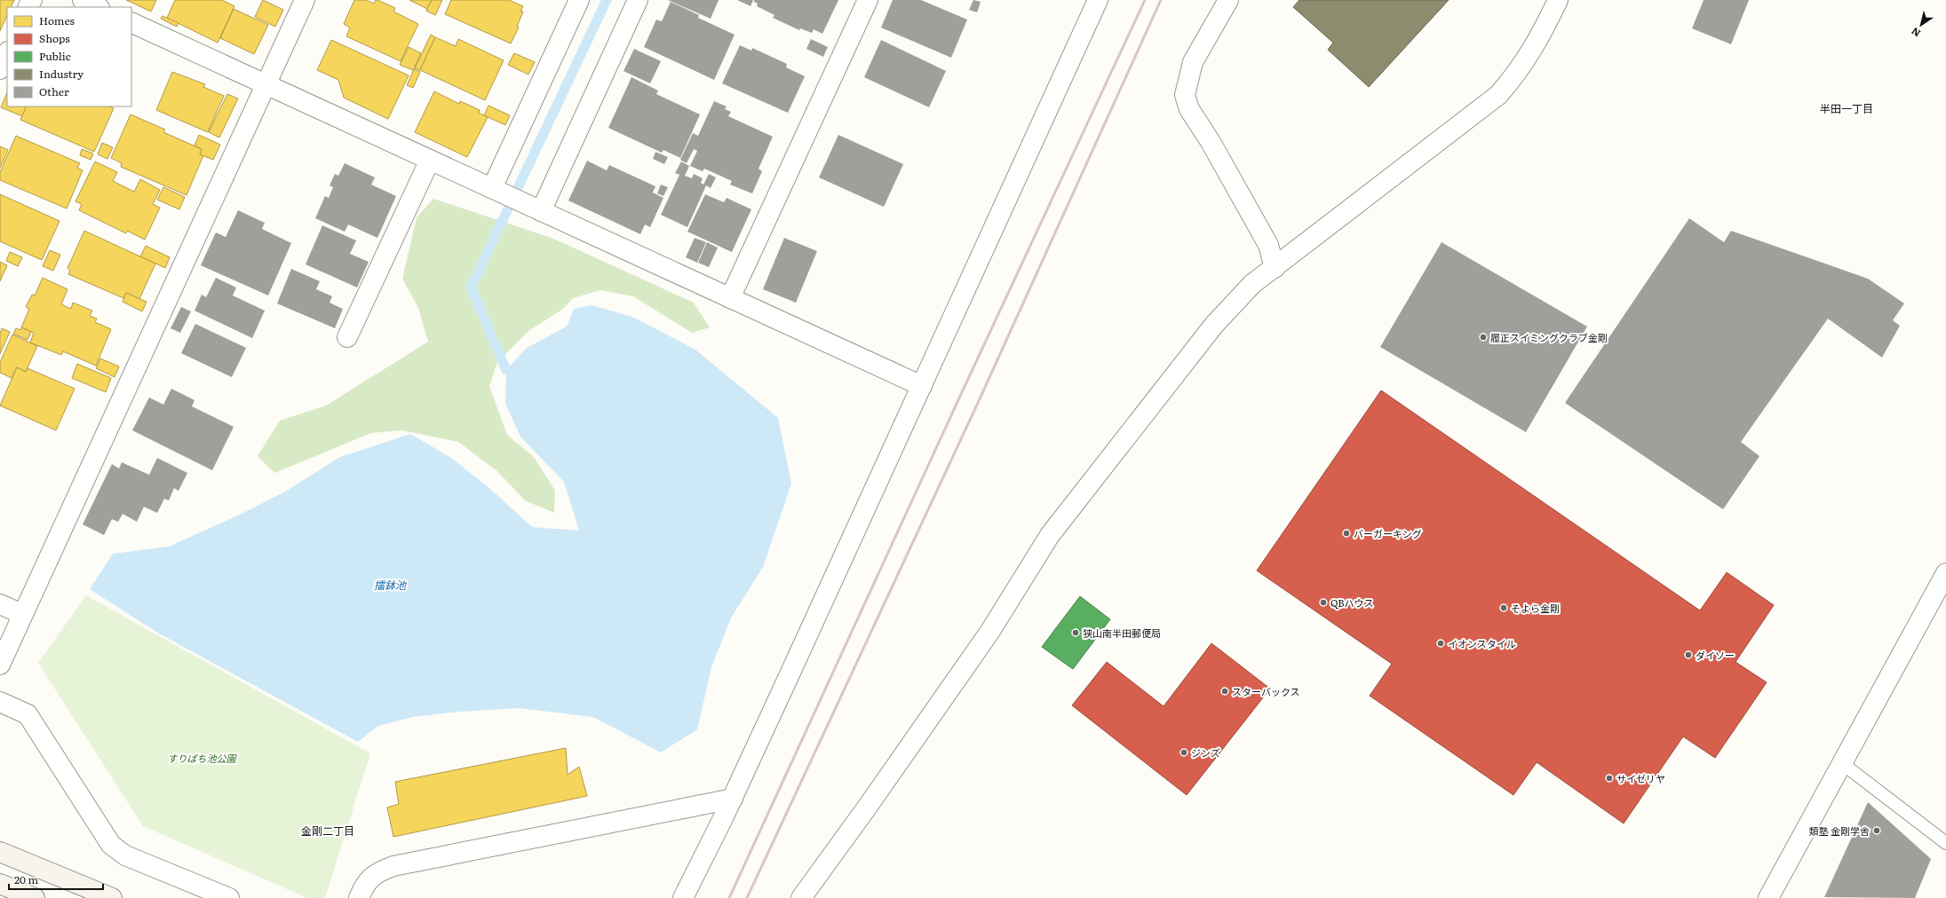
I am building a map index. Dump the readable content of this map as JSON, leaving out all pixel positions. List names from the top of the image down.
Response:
{
  "districts": ["半田一丁目", "金剛二丁目"],
  "water": ["擂鉢池"],
  "parks": ["すりばち池公園"],
  "places": [
    "履正スイミングクラブ金剛",
    "バーガーキング",
    "QBハウス",
    "そよら金剛",
    "狭山南半田郵便局",
    "イオンスタイル",
    "ダイソー",
    "スターバックス",
    "ジンズ",
    "サイゼリヤ",
    "類塾 金剛学舎"
  ],
  "legend": [
    "Homes",
    "Shops",
    "Public",
    "Industry",
    "Other"
  ],
  "scale_bar": "20 m",
  "north": "bottom left"
}
